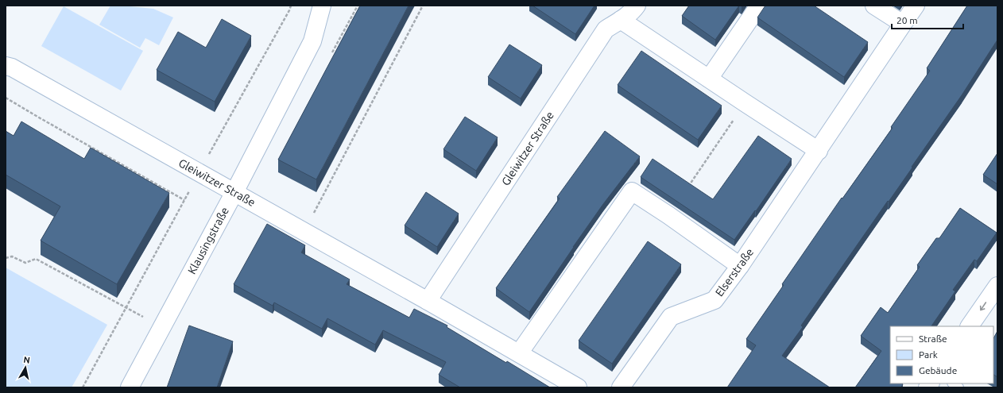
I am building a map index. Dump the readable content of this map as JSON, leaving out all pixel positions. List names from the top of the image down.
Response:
{
  "streets": {
    "street": ["Gleiwitzer Straße", "Klausingstraße", "Elserstraße"]
  },
  "crossings": [
    ["Gleiwitzer Straße", "Klausingstraße"]
  ],
  "legend": ["Straße", "Park", "Gebäude"],
  "scale_bar": "20 m",
  "north": "top"
}
